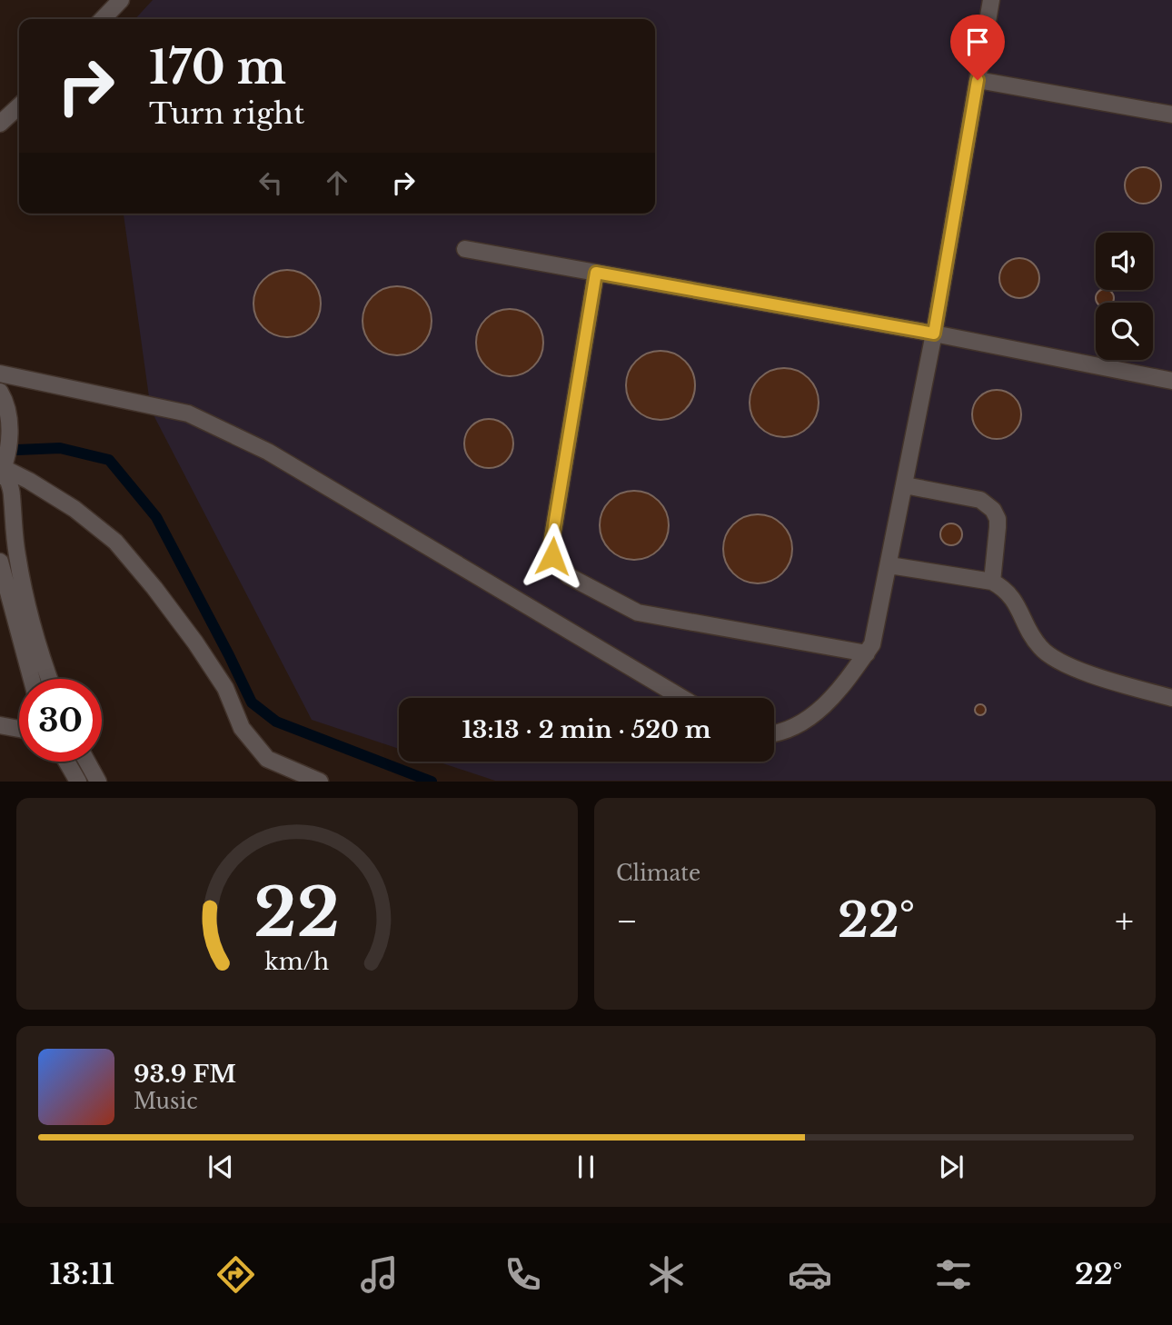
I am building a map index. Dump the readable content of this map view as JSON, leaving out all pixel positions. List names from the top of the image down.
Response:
{
  "page": {
    "turn": ["170 m", "Turn right"],
    "limit": "30",
    "trip": "13:13 · 2 min · 520 m",
    "tile": "Climate",
    "heat": ["−", "22°", "+"],
    "song": ["93.9 FM", "Music"],
    "tabs": ["13:11", "22°"],
    "gauge": ["22", "km/h"]
  }
}
